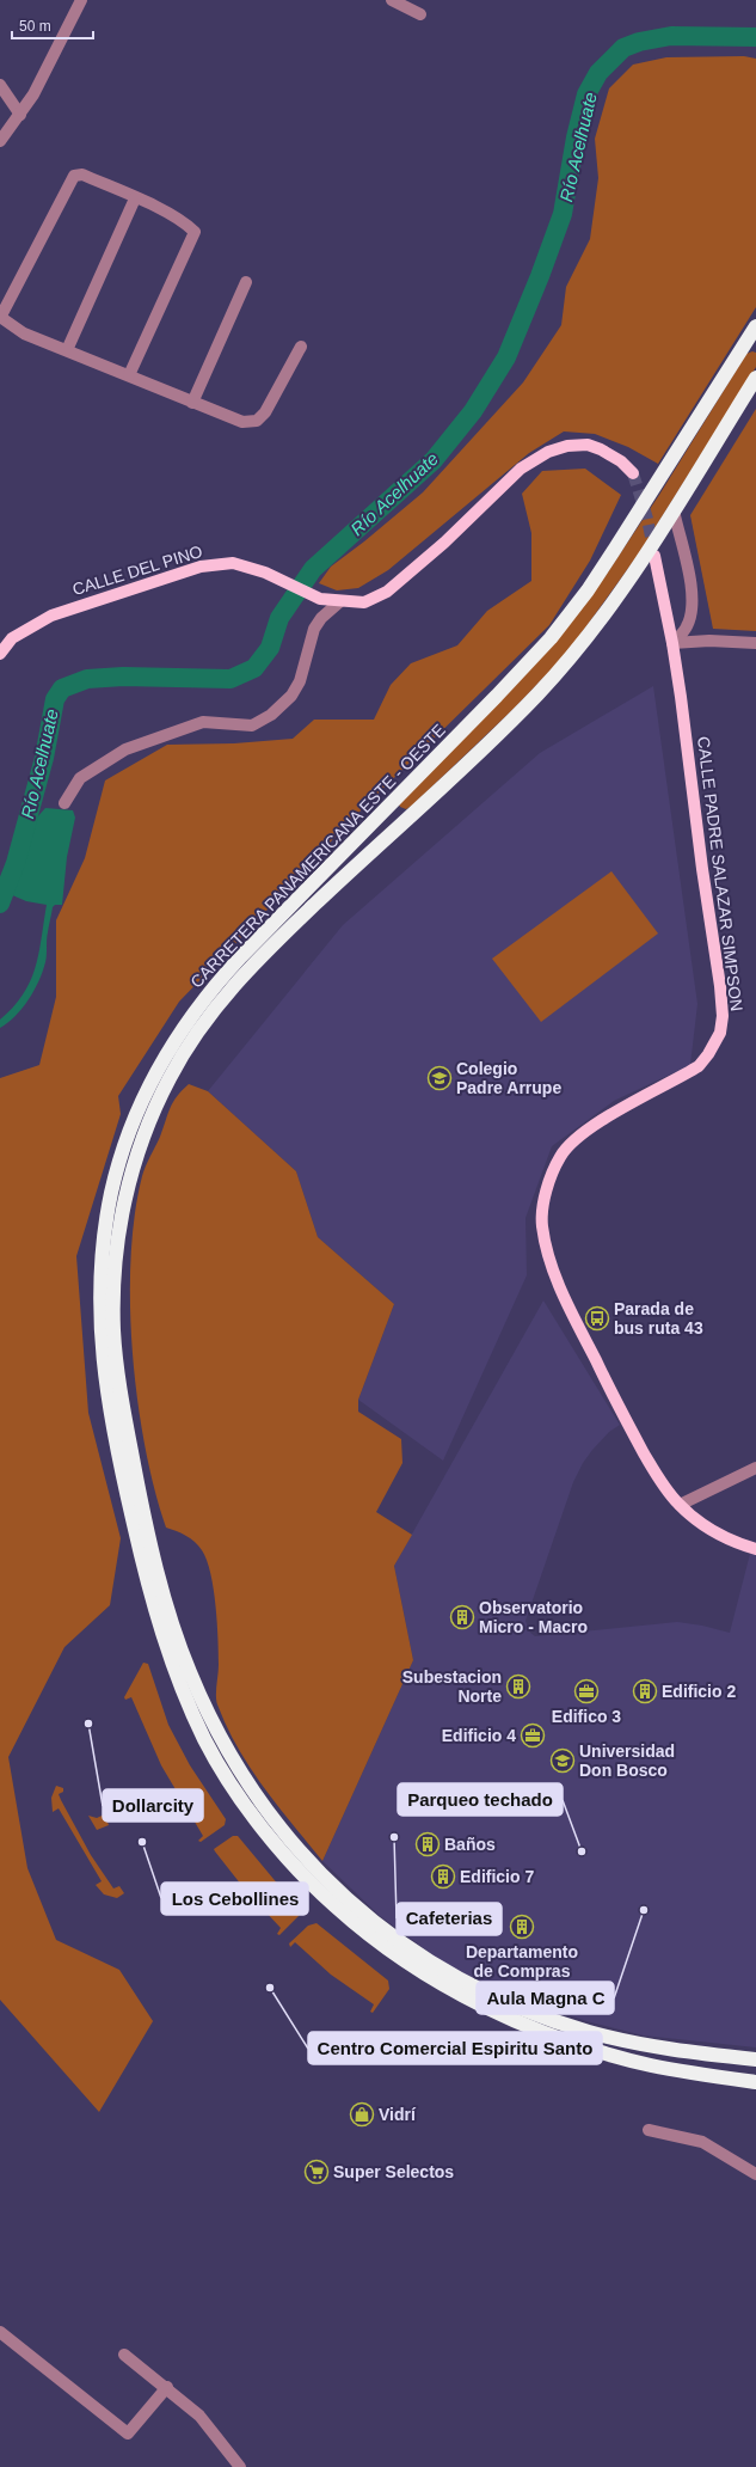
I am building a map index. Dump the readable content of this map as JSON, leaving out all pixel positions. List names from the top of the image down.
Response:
{
  "streets": {
    "highway": ["CARRETERA PANAMERICANA ESTE - OESTE"],
    "main road": ["CALLE DEL PINO", "CALLE PADRE SALAZAR SIMPSON"]
  },
  "water": ["Río Acelhuate"],
  "places": {
    "school or university": ["Colegio Padre Arrupe", "Universidad Don Bosco"],
    "bus stop": ["Parada de bus ruta 43"],
    "building": [
      "Observatorio Micro - Macro",
      "Subestacion Norte",
      "Edificio 2",
      "Baños",
      "Edificio 7",
      "Departamento de Compras"
    ],
    "office": ["Edifico 3", "Edificio 4"],
    "other": [
      "Dollarcity",
      "Cafeterias",
      "Los Cebollines",
      "Parqueo techado",
      "Aula Magna C",
      "Centro Comercial Espiritu Santo"
    ],
    "shop": ["Vidrí"],
    "supermarket": ["Super Selectos"]
  },
  "scale_bar": "50 m"
}
